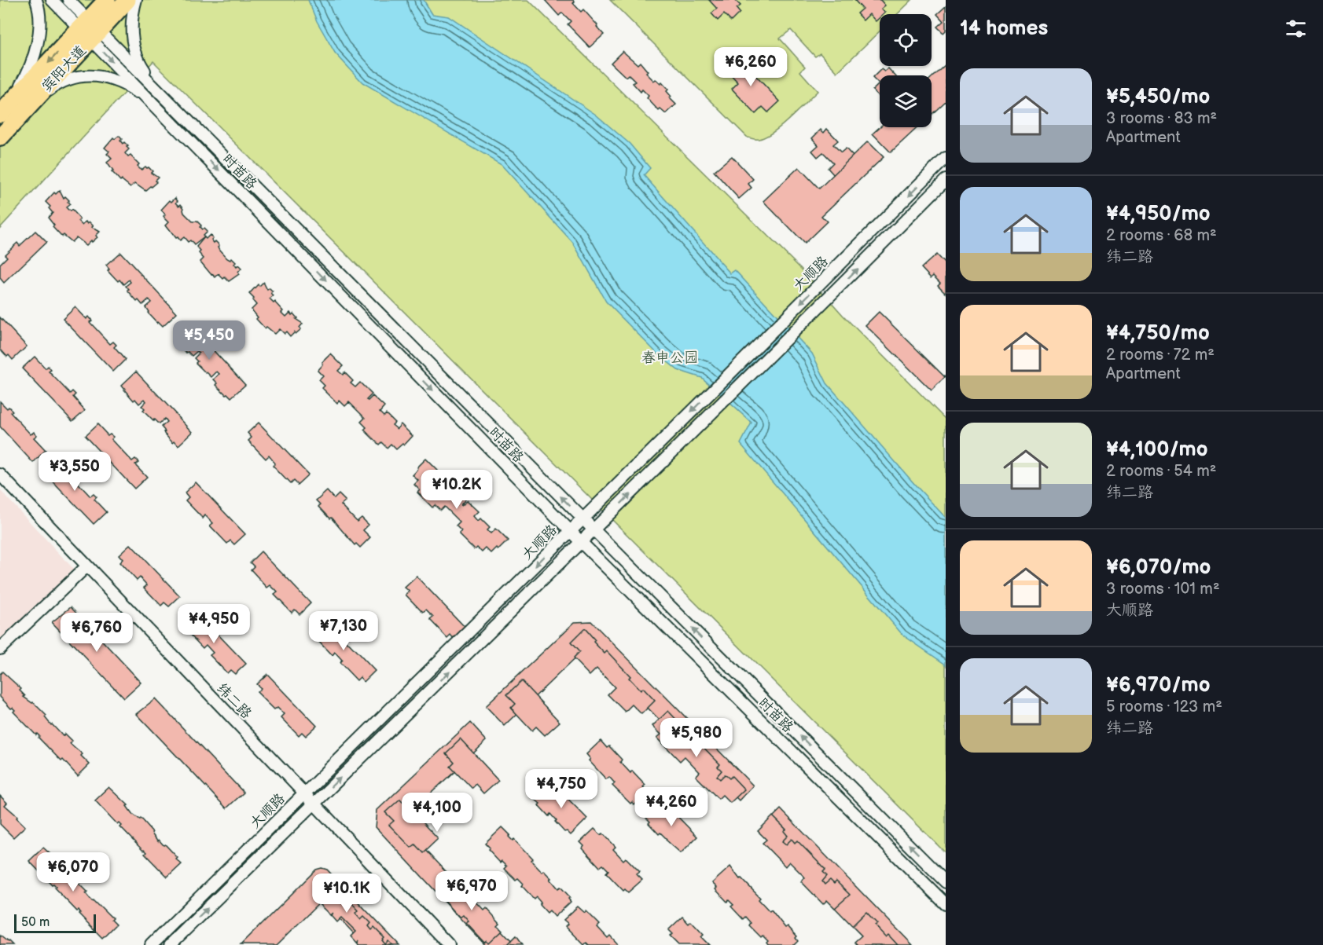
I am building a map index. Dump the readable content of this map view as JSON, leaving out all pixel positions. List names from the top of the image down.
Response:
{
  "streets": {
    "highway": ["宾阳大道"],
    "street": ["时苗路", "大顺路", "纬二路"]
  },
  "crossings": [
    ["宾阳大道", "时苗路"],
    ["时苗路", "大顺路"],
    ["大顺路", "纬二路"]
  ],
  "parks": ["春申公园"],
  "scale_bar": "50 m",
  "page": {
    "heading": "14 homes",
    "price": [
      "¥6,260",
      "¥5,450",
      "¥3,550",
      "¥10.2K",
      "¥4,950",
      "¥7,130",
      "¥6,760",
      "¥5,980",
      "¥4,750",
      "¥4,260",
      "¥4,100",
      "¥6,070",
      "¥6,970",
      "¥10.1K"
    ],
    "list": [
      {
        "name": "¥5,450/mo",
        "note": "3 rooms · 83 m² · Apartment"
      },
      {
        "name": "¥4,950/mo",
        "note": "2 rooms · 68 m² · 纬二路"
      },
      {
        "name": "¥4,750/mo",
        "note": "2 rooms · 72 m² · Apartment"
      },
      {
        "name": "¥4,100/mo",
        "note": "2 rooms · 54 m² · 纬二路"
      },
      {
        "name": "¥6,070/mo",
        "note": "3 rooms · 101 m² · 大顺路"
      },
      {
        "name": "¥6,970/mo",
        "note": "5 rooms · 123 m² · 纬二路"
      }
    ],
    "scale": "50 m"
  }
}
